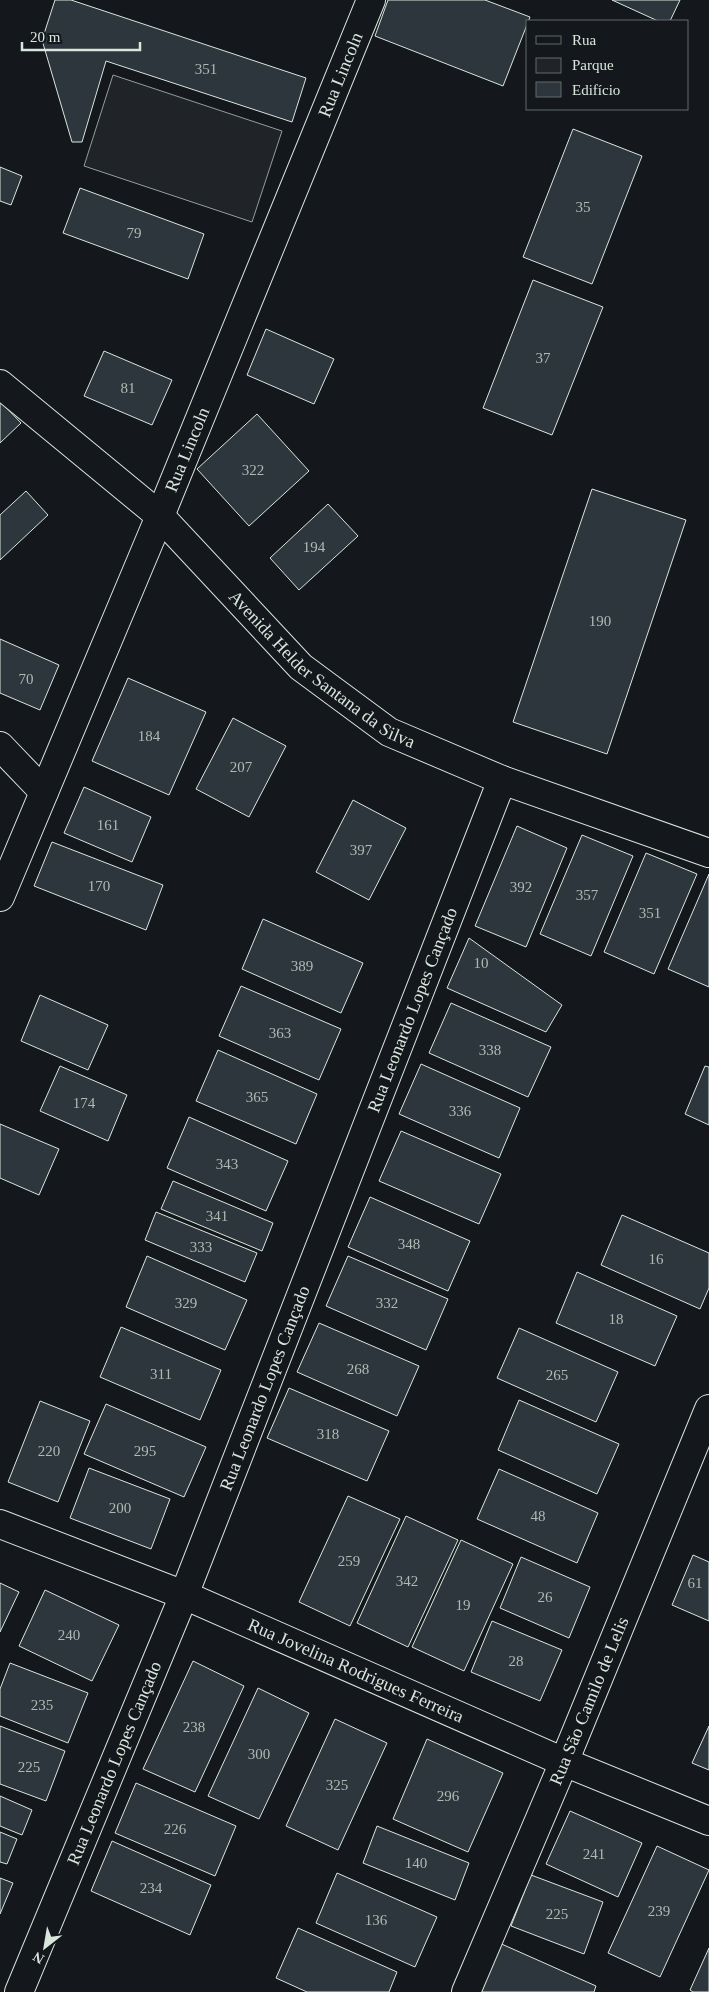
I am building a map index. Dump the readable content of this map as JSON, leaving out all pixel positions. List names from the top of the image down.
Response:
{
  "streets": {
    "street": [
      "Rua Lincoln",
      "Avenida Helder Santana da Silva",
      "Rua Leonardo Lopes Cançado",
      "Rua Jovelina Rodrigues Ferreira",
      "Rua São Camilo de Lelis"
    ]
  },
  "crossings": [
    ["Rua Lincoln", "Avenida Helder Santana da Silva"],
    ["Avenida Helder Santana da Silva", "Rua Leonardo Lopes Cançado"],
    ["Rua Leonardo Lopes Cançado", "Rua Jovelina Rodrigues Ferreira"],
    ["Rua Jovelina Rodrigues Ferreira", "Rua São Camilo de Lelis"]
  ],
  "house_numbers": [
    "351",
    "35",
    "79",
    "37",
    "81",
    "322",
    "194",
    "190",
    "70",
    "184",
    "207",
    "161",
    "397",
    "170",
    "392",
    "357",
    "351",
    "10",
    "389",
    "363",
    "338",
    "365",
    "174",
    "336",
    "343",
    "341",
    "348",
    "333",
    "16",
    "329",
    "332",
    "18",
    "268",
    "311",
    "265",
    "318",
    "220",
    "295",
    "200",
    "48",
    "259",
    "342",
    "61",
    "26",
    "19",
    "240",
    "28",
    "235",
    "238",
    "300",
    "225",
    "325",
    "296",
    "226",
    "241",
    "140",
    "234",
    "239",
    "225",
    "136"
  ],
  "legend": ["Rua", "Parque", "Edifício"],
  "scale_bar": "20 m",
  "north": "bottom left"
}
